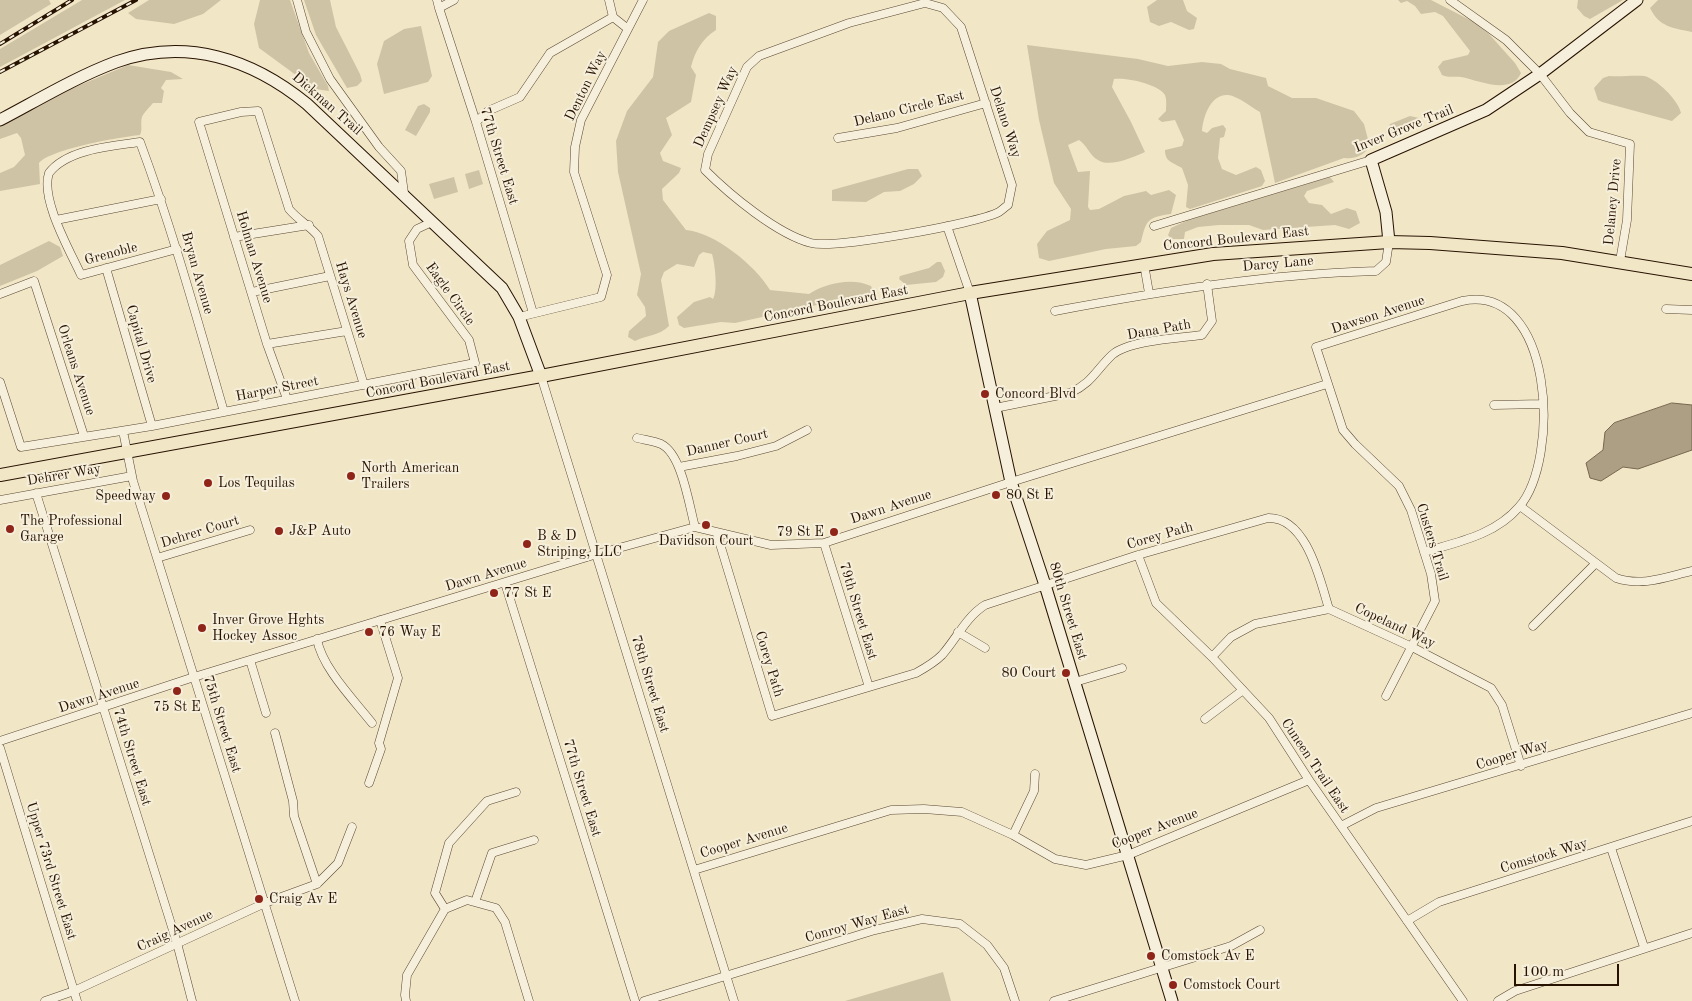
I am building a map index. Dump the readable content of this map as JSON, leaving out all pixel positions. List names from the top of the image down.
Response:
{
  "streets": {
    "main road": ["Concord Boulevard East"],
    "street": [
      "Denton Way",
      "Dickman Trail",
      "Dempsey Way",
      "Delano Circle East",
      "Delano Way",
      "Inver Grove Trail",
      "77th Street East",
      "Delaney Drive",
      "Grenoble",
      "Holman Avenue",
      "Darcy Lane",
      "Bryan Avenue",
      "Eagle Circle",
      "Hays Avenue",
      "Dawson Avenue",
      "Dana Path",
      "Capital Drive",
      "Orleans Avenue",
      "Harper Street",
      "Danner Court",
      "Dehrer Way",
      "Dawn Avenue",
      "Dehrer Court",
      "Corey Path",
      "Custers Trail",
      "79th Street East",
      "80th Street East",
      "Copeland Way",
      "78th Street East",
      "75th Street East",
      "Cooper Way",
      "74th Street East",
      "Cuneen Trail East",
      "Cooper Avenue",
      "Comstock Way",
      "Upper 73rd Street East",
      "Conroy Way East",
      "Craig Avenue"
    ]
  },
  "crossings": [
    ["Denton Way", "77th Street East"],
    ["Dickman Trail", "Concord Boulevard East"],
    ["Dickman Trail", "Eagle Circle"],
    ["Dickman Trail", "78th Street East"],
    ["Dempsey Way", "Delano Way"],
    ["Dempsey Way", "80th Street East"],
    ["Delano Circle East", "Delano Way"],
    ["Delano Way", "80th Street East"],
    ["Inver Grove Trail", "Delaney Drive"],
    ["77th Street East", "Dawn Avenue"],
    ["Delaney Drive", "Concord Boulevard East"],
    ["Concord Boulevard East", "Darcy Lane"],
    ["Concord Boulevard East", "80th Street East"],
    ["Concord Boulevard East", "78th Street East"],
    ["Concord Boulevard East", "75th Street East"],
    ["Grenoble", "Bryan Avenue"],
    ["Grenoble", "Capital Drive"],
    ["Holman Avenue", "Hays Avenue"],
    ["Holman Avenue", "Harper Street"],
    ["Darcy Lane", "Dana Path"],
    ["Bryan Avenue", "Harper Street"],
    ["Eagle Circle", "Harper Street"],
    ["Hays Avenue", "Harper Street"],
    ["Dawson Avenue", "Custers Trail"],
    ["Dana Path", "80th Street East"],
    ["Capital Drive", "Harper Street"],
    ["Orleans Avenue", "Harper Street"],
    ["Harper Street", "75th Street East"],
    ["Dehrer Way", "75th Street East"],
    ["Dehrer Way", "74th Street East"],
    ["Dawn Avenue", "Corey Path"],
    ["Dawn Avenue", "Custers Trail"],
    ["Dawn Avenue", "79th Street East"],
    ["Dawn Avenue", "80th Street East"],
    ["Dawn Avenue", "78th Street East"],
    ["Dawn Avenue", "75th Street East"],
    ["Dawn Avenue", "74th Street East"],
    ["Dehrer Court", "75th Street East"],
    ["Corey Path", "79th Street East"],
    ["Corey Path", "80th Street East"],
    ["Corey Path", "Copeland Way"],
    ["Corey Path", "Cuneen Trail East"],
    ["Custers Trail", "Copeland Way"],
    ["80th Street East", "Cooper Avenue"],
    ["Copeland Way", "Cooper Way"],
    ["78th Street East", "Cooper Avenue"],
    ["78th Street East", "Conroy Way East"],
    ["75th Street East", "Craig Avenue"],
    ["Cooper Way", "Cuneen Trail East"],
    ["74th Street East", "Craig Avenue"],
    ["Cuneen Trail East", "Cooper Avenue"],
    ["Cuneen Trail East", "Comstock Way"],
    ["Upper 73rd Street East", "Craig Avenue"]
  ],
  "places": [
    "Concord Blvd",
    "North American Trailers",
    "Los Tequilas",
    "80 St E",
    "Speedway",
    "Davidson Court",
    "The Professional Garage",
    "J&P Auto",
    "79 St E",
    "B & D Striping, LLC",
    "77 St E",
    "Inver Grove Hghts Hockey Assoc",
    "76 Way E",
    "80 Court",
    "75 St E",
    "Craig Av E",
    "Comstock Av E",
    "Comstock Court"
  ],
  "scale_bar": "100 m"
}
